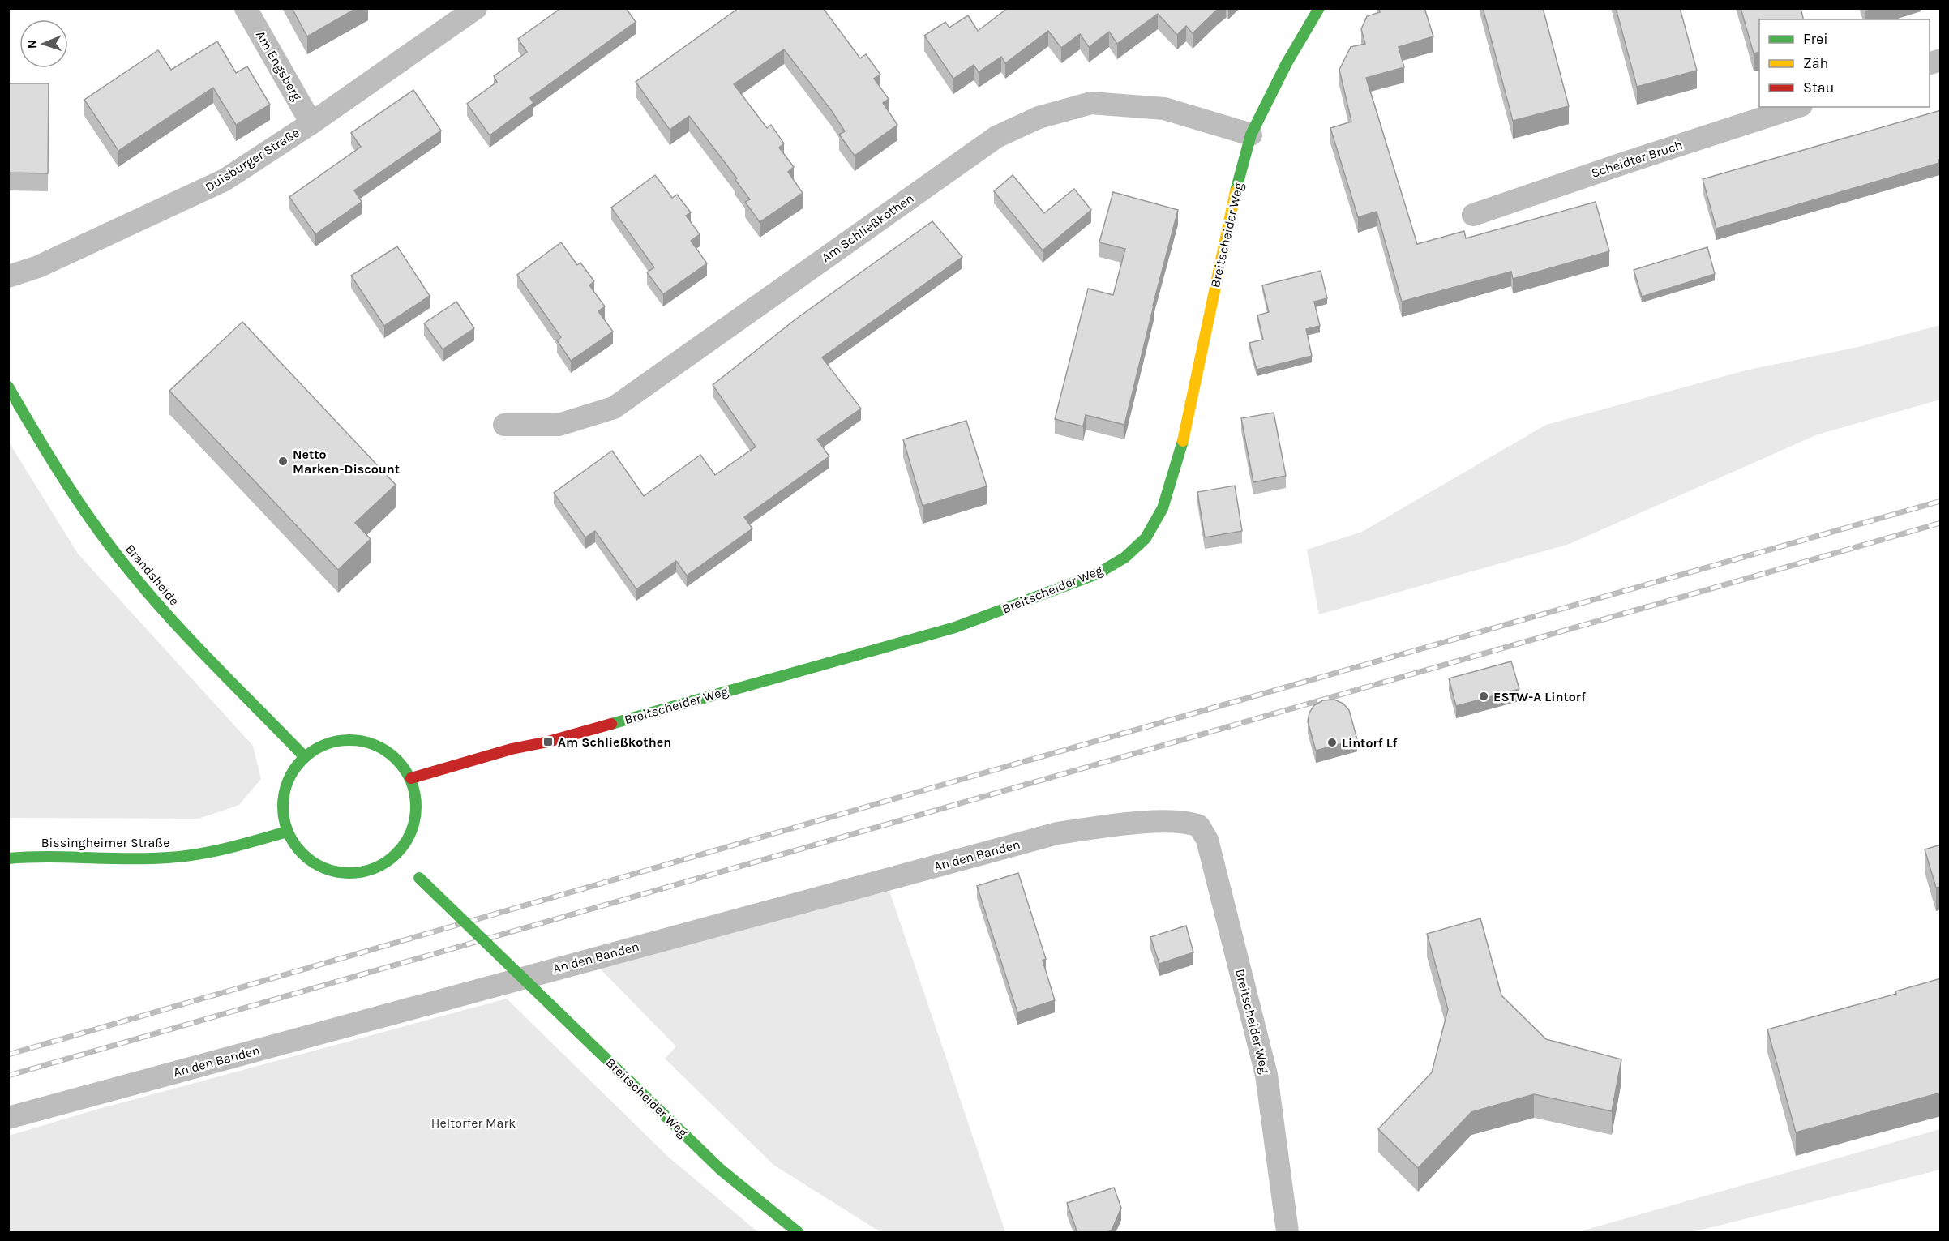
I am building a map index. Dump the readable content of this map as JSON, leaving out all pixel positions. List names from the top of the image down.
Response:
{
  "streets": {
    "street": [
      "Am Engsberg",
      "Scheidter Bruch",
      "Duisburger Straße",
      "Am Schließkothen",
      "Breitscheider Weg",
      "Brandsheide",
      "Bissingheimer Straße",
      "An den Banden"
    ]
  },
  "crossings": [
    ["Am Engsberg", "Duisburger Straße"],
    ["Am Schließkothen", "Breitscheider Weg"],
    ["Breitscheider Weg", "Brandsheide"],
    ["Breitscheider Weg", "Bissingheimer Straße"],
    ["Breitscheider Weg", "An den Banden"],
    ["Brandsheide", "Bissingheimer Straße"]
  ],
  "parks": ["Heltorfer Mark"],
  "places": {
    "other": ["Netto Marken-Discount", "ESTW-A Lintorf", "Lintorf Lf"],
    "transit": ["Am Schließkothen"]
  },
  "legend": ["Frei", "Zäh", "Stau"],
  "north": "left"
}
